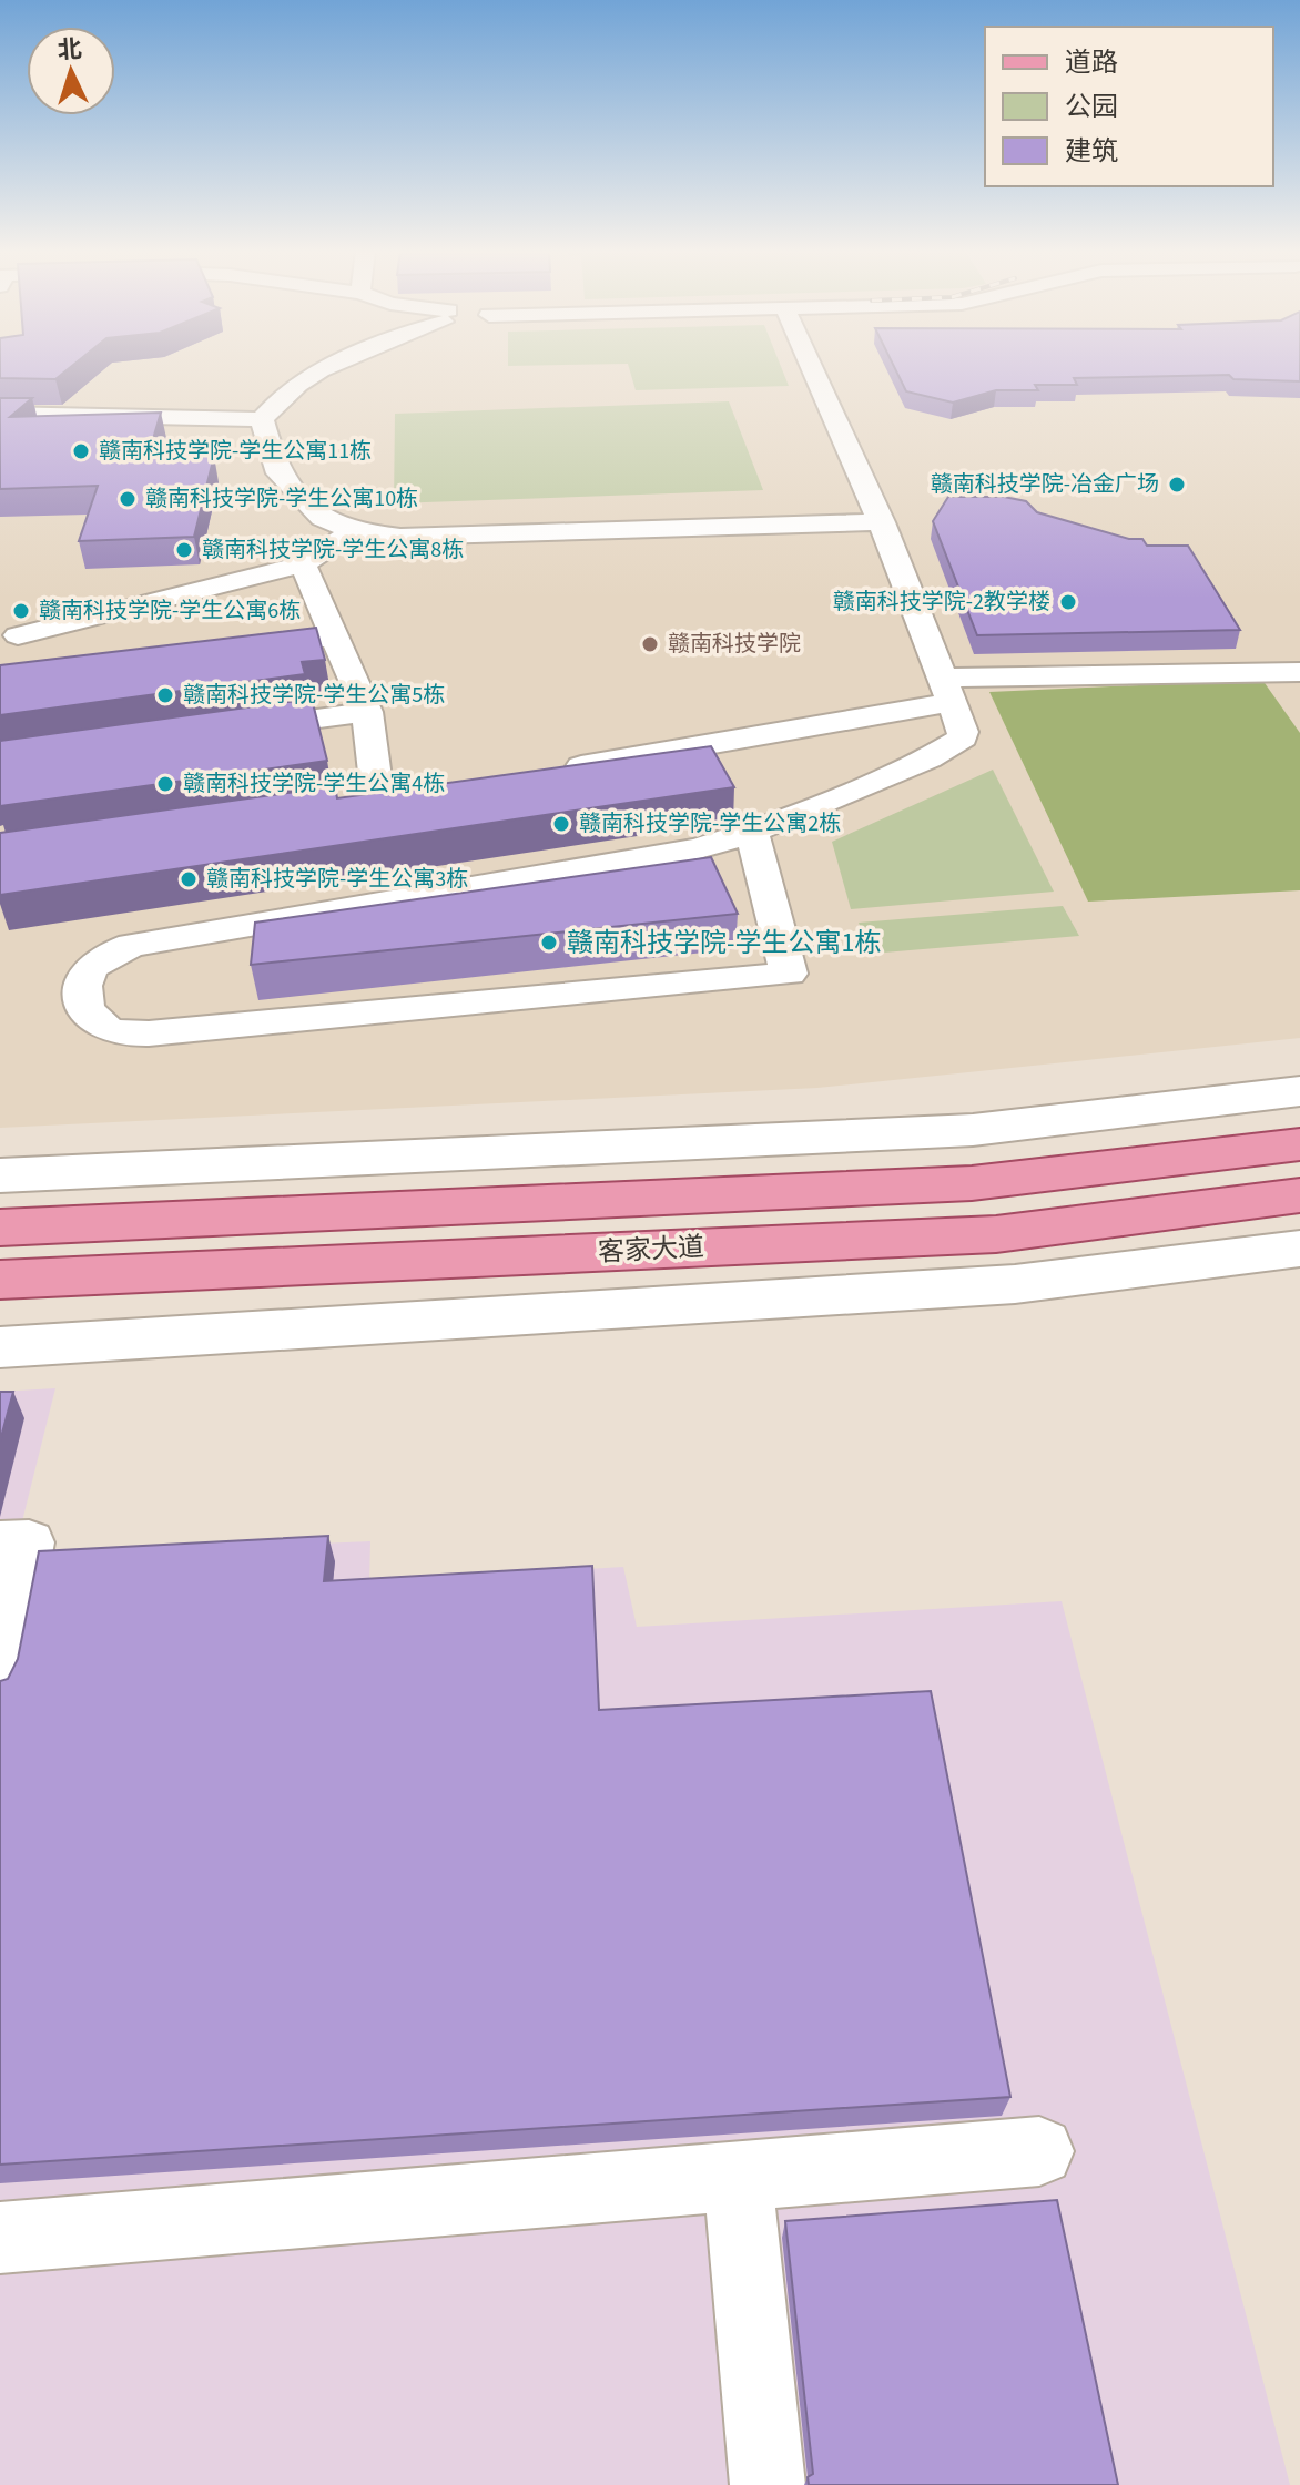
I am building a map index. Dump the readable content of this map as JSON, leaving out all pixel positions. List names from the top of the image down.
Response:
{
  "streets": {
    "main road": ["客家大道"]
  },
  "places": [
    "赣南科技学院-学生公寓11栋",
    "赣南科技学院-冶金广场",
    "赣南科技学院-学生公寓10栋",
    "赣南科技学院-学生公寓8栋",
    "赣南科技学院-2教学楼",
    "赣南科技学院-学生公寓6栋",
    "赣南科技学院",
    "赣南科技学院-学生公寓5栋",
    "赣南科技学院-学生公寓4栋",
    "赣南科技学院-学生公寓2栋",
    "赣南科技学院-学生公寓3栋",
    "赣南科技学院-学生公寓1栋"
  ],
  "legend": ["道路", "公园", "建筑"],
  "north": "top"
}
